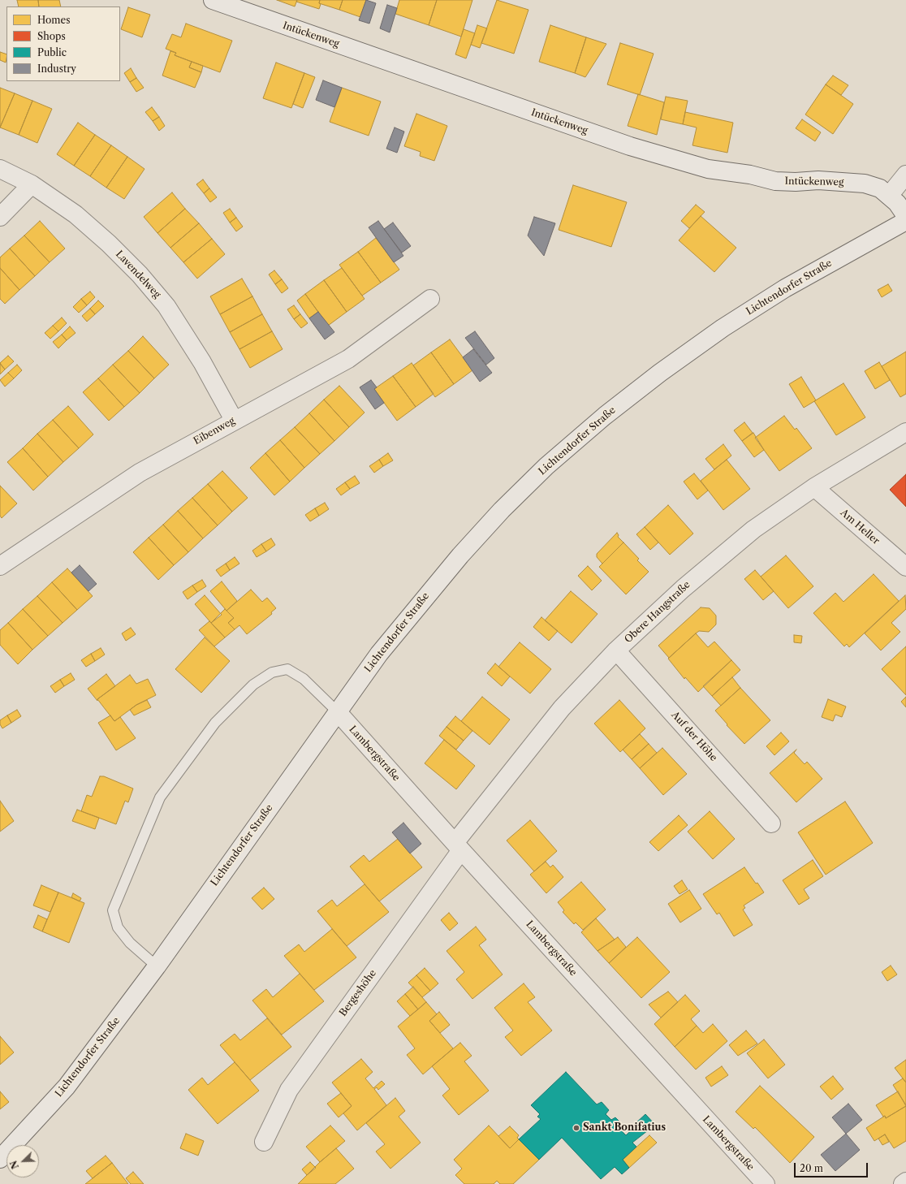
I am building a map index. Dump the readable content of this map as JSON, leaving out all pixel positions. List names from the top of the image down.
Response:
{
  "streets": {
    "street": [
      "Intückenweg",
      "Lavendelweg",
      "Lichtendorfer Straße",
      "Eibenweg",
      "Am Heller",
      "Obere Hangstraße",
      "Auf der Höhe",
      "Lambergstraße",
      "Bergeshöhe"
    ]
  },
  "crossings": [
    ["Lavendelweg", "Eibenweg"],
    ["Lichtendorfer Straße", "Lambergstraße"],
    ["Am Heller", "Obere Hangstraße"],
    ["Obere Hangstraße", "Auf der Höhe"],
    ["Obere Hangstraße", "Lambergstraße"],
    ["Obere Hangstraße", "Bergeshöhe"],
    ["Lambergstraße", "Bergeshöhe"]
  ],
  "places": ["Sankt Bonifatius"],
  "legend": [
    "Homes",
    "Shops",
    "Public",
    "Industry"
  ],
  "scale_bar": "20 m",
  "north": "bottom left"
}
